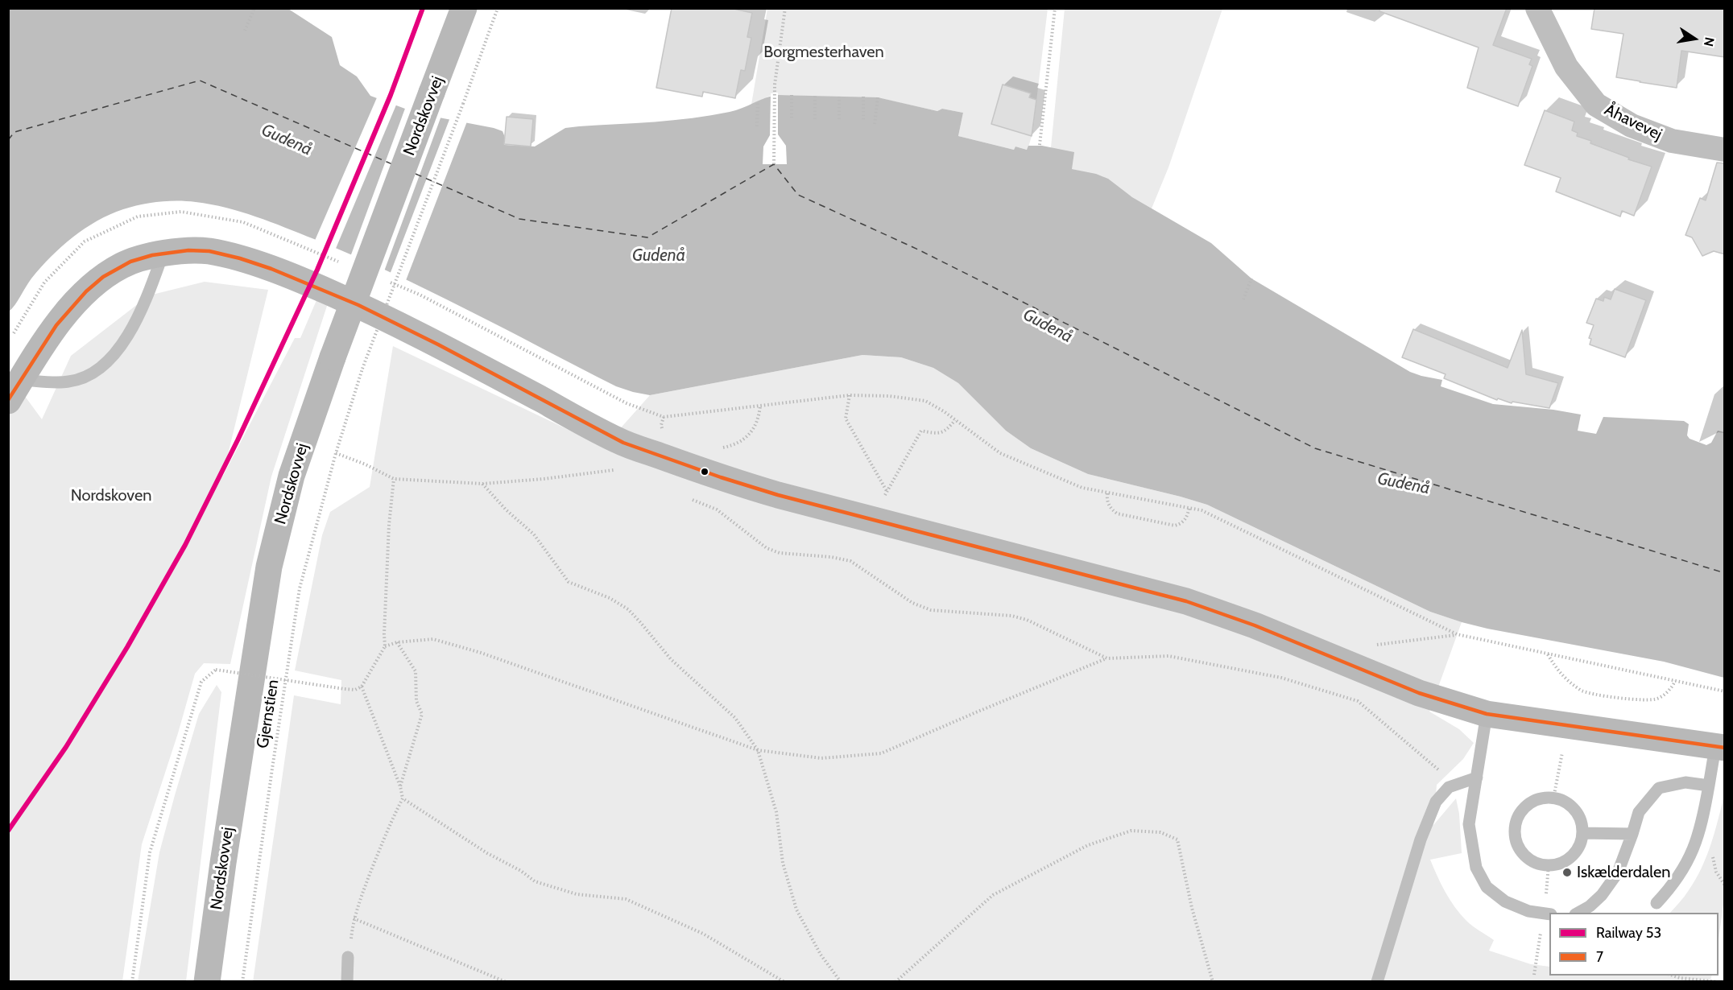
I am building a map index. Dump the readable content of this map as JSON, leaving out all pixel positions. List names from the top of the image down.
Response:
{
  "streets": {
    "street": ["Nordskovvej", "Åhavevej"],
    "path": ["Gjernstien"]
  },
  "water": ["Gudenå"],
  "parks": ["Borgmesterhaven", "Nordskoven"],
  "places": ["Iskælderdalen"],
  "lines": ["rail line 53", "transit line 7"],
  "legend": ["Railway 53", "7"],
  "north": "right"
}
